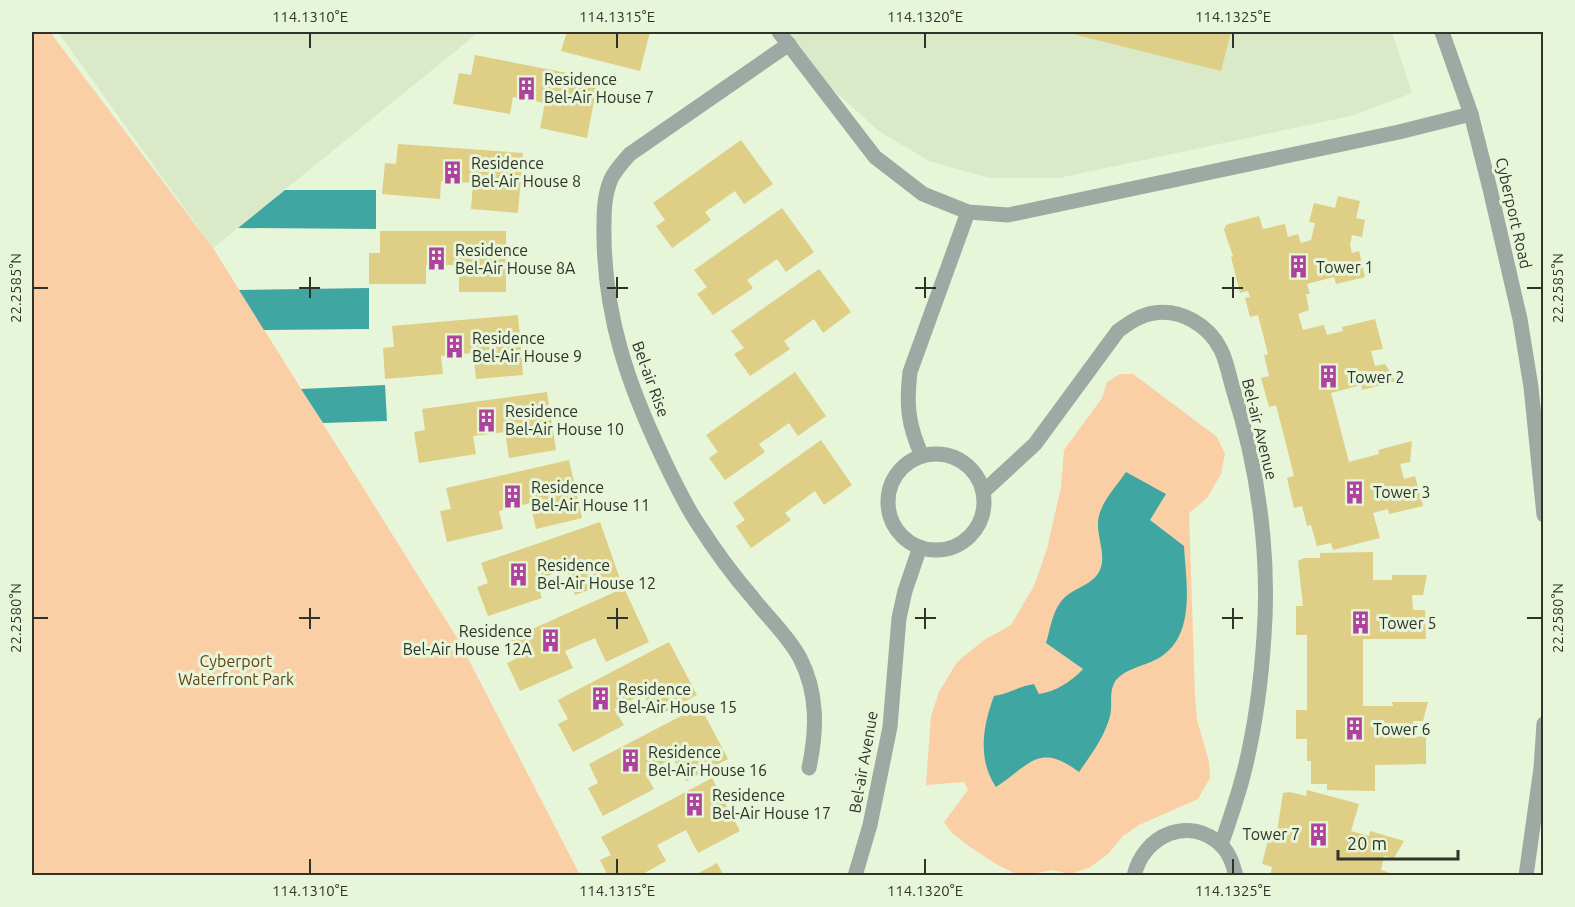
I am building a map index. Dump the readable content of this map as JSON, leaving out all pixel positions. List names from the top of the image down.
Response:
{
  "streets": {
    "street": ["Cyberport Road", "Bel-air Rise", "Bel-air Avenue"]
  },
  "parks": ["Cyberport Waterfront Park"],
  "places": {
    "building": [
      "Residence Bel-Air House 7",
      "Residence Bel-Air House 8",
      "Residence Bel-Air House 8A",
      "Tower 1",
      "Residence Bel-Air House 9",
      "Tower 2",
      "Residence Bel-Air House 10",
      "Tower 3",
      "Residence Bel-Air House 11",
      "Residence Bel-Air House 12",
      "Tower 5",
      "Residence Bel-Air House 12A",
      "Residence Bel-Air House 15",
      "Tower 6",
      "Residence Bel-Air House 16",
      "Residence Bel-Air House 17",
      "Tower 7"
    ]
  },
  "scale_bar": "20 m",
  "coordinates": [
    "114.1310°E",
    "114.1315°E",
    "114.1320°E",
    "114.1325°E",
    "22.2585°N",
    "22.2580°N"
  ]
}
